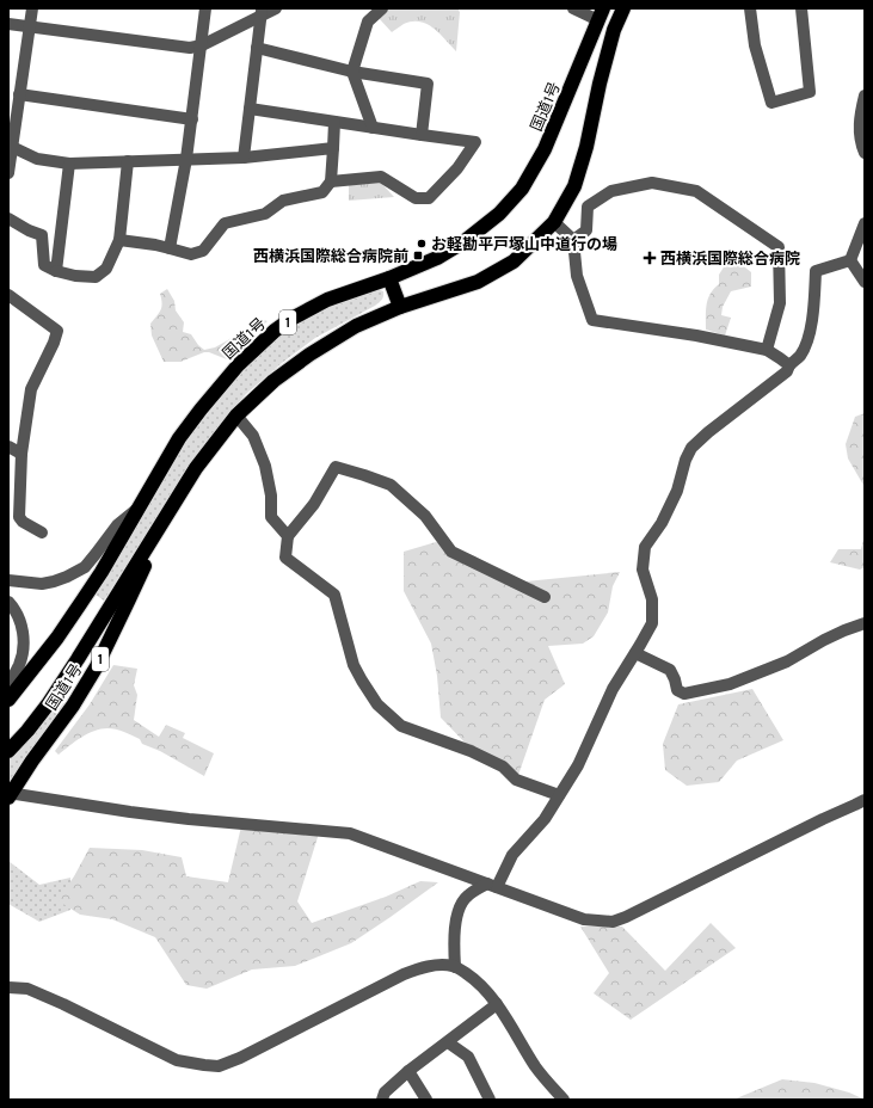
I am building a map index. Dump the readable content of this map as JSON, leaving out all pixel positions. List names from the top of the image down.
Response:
{
  "streets": {
    "highway": ["国道1号", "1"]
  },
  "places": {
    "other": ["お軽勘平戸塚山中道行の場"],
    "transit": ["西横浜国際総合病院前"],
    "health": ["西横浜国際総合病院"]
  }
}
